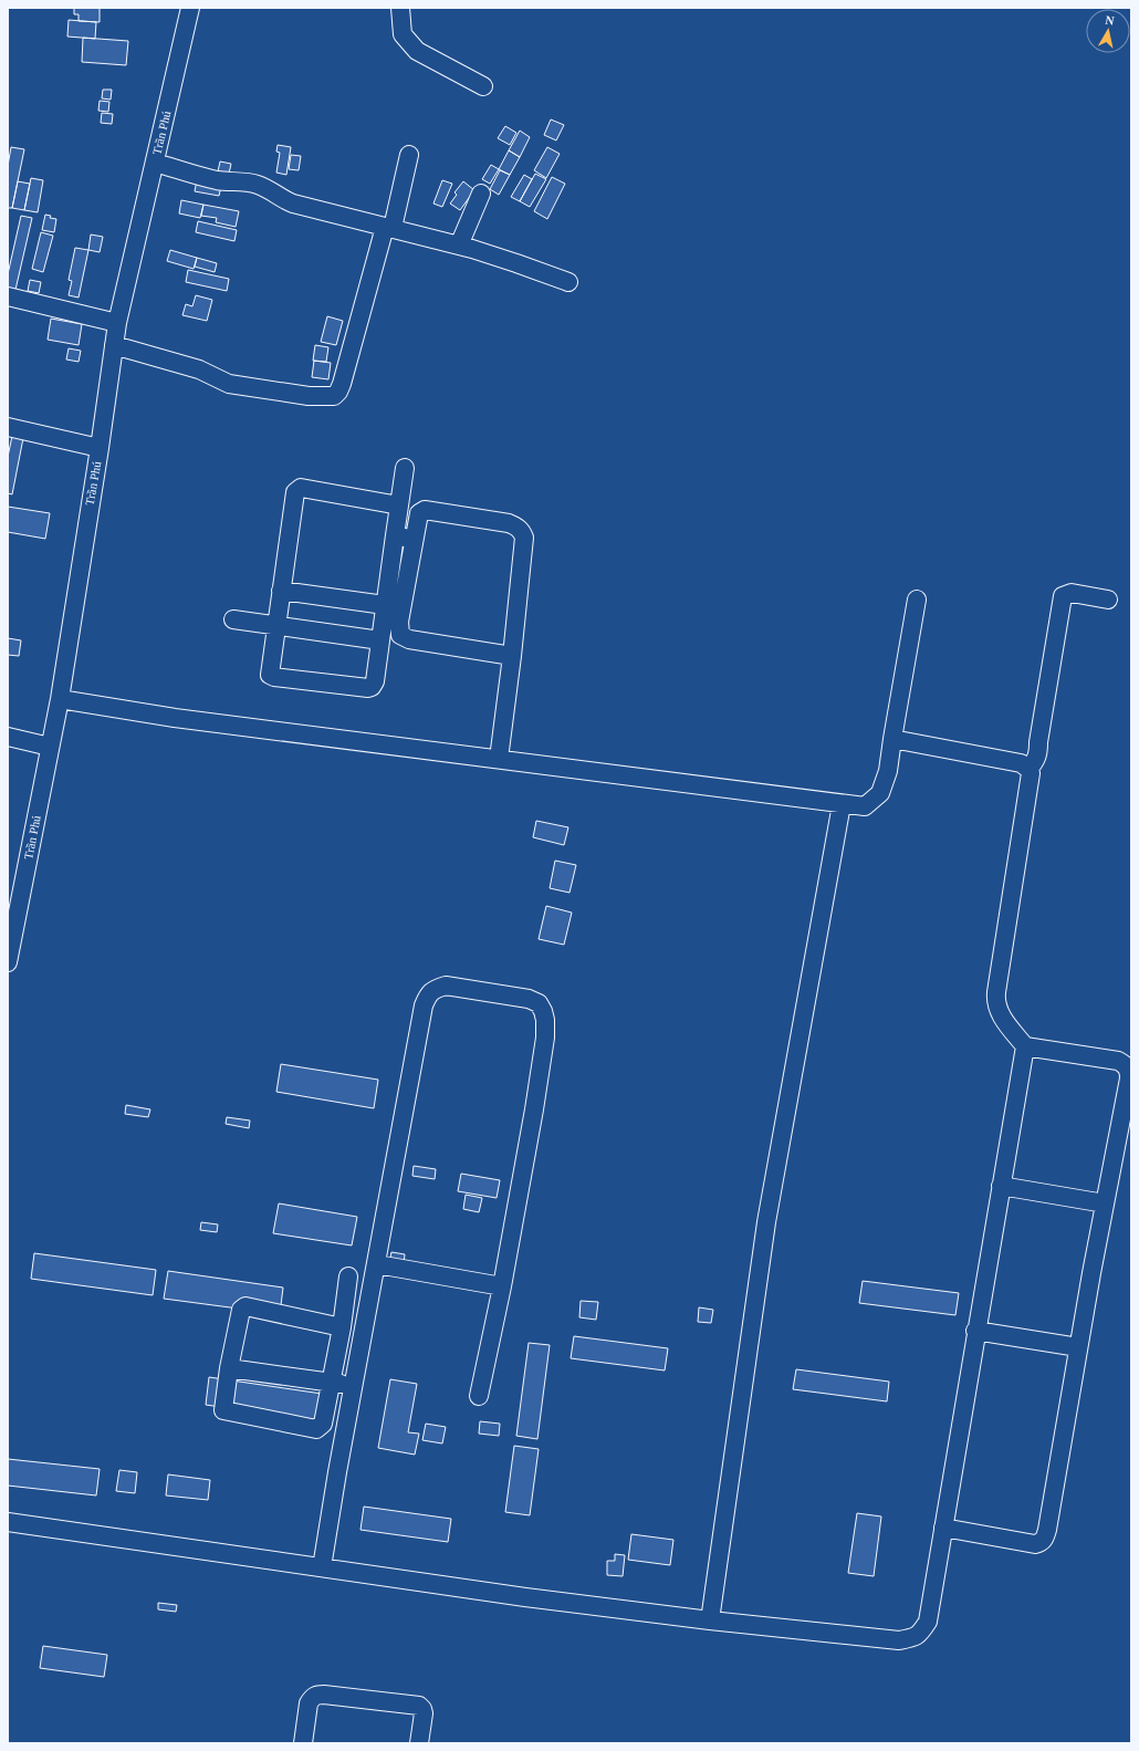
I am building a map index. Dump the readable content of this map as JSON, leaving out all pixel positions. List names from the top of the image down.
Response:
{
  "streets": {
    "street": ["Trần Phú"]
  },
  "north": "top"
}
